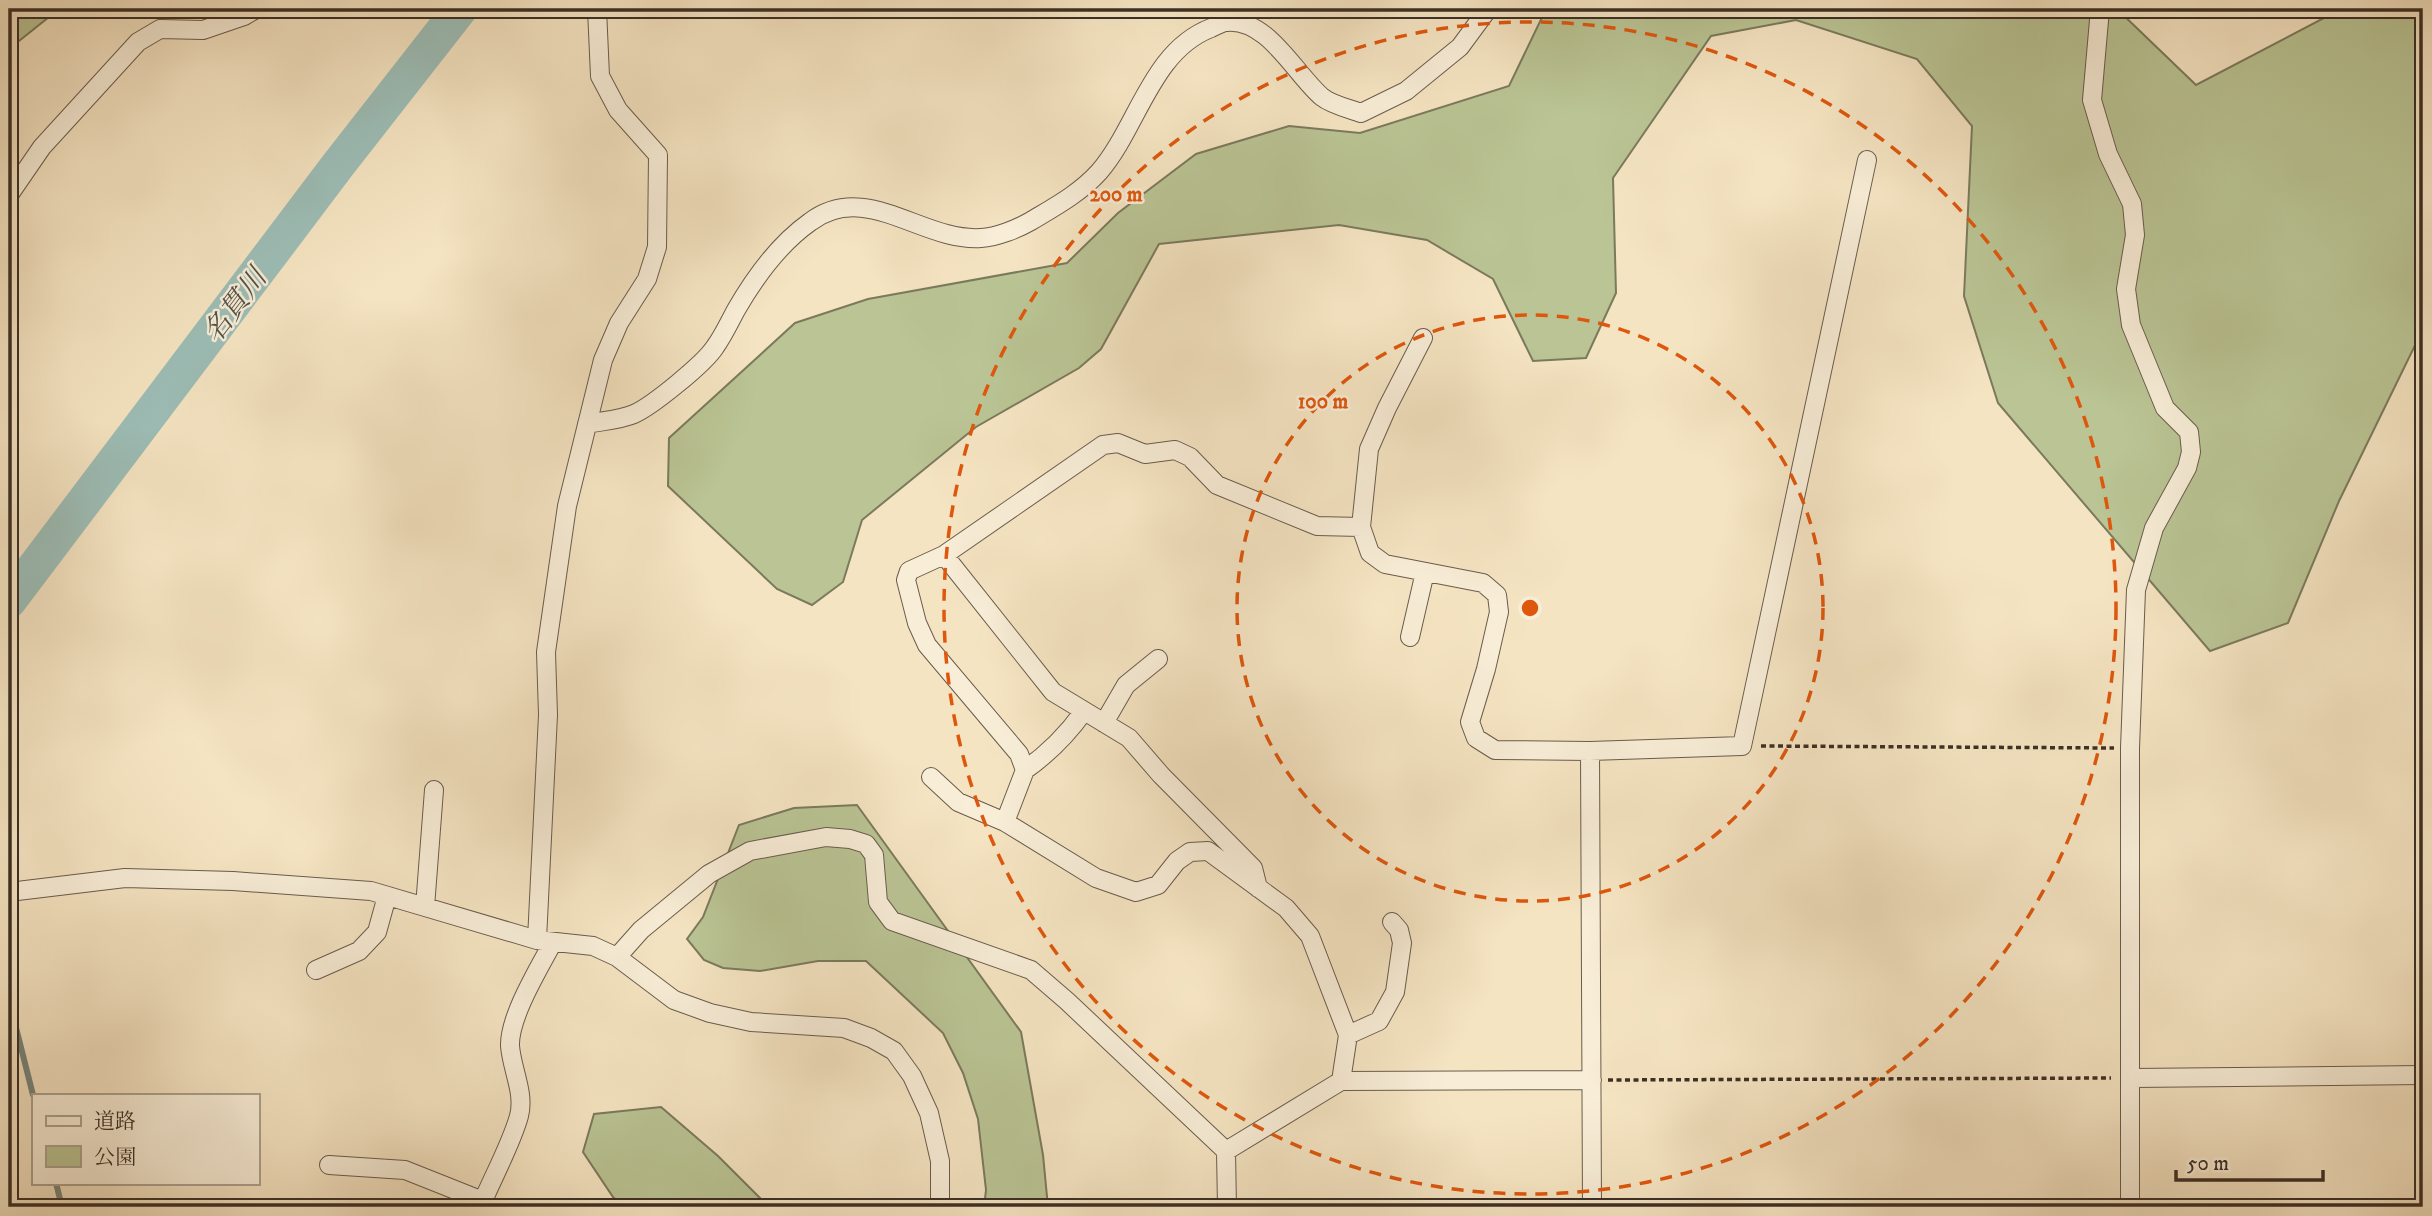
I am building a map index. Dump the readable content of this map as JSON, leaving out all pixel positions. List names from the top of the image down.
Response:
{
  "water": ["名貫川"],
  "legend": ["道路", "公園"],
  "scale_bar": "50 m",
  "rings": ["200 m", "100 m"]
}
